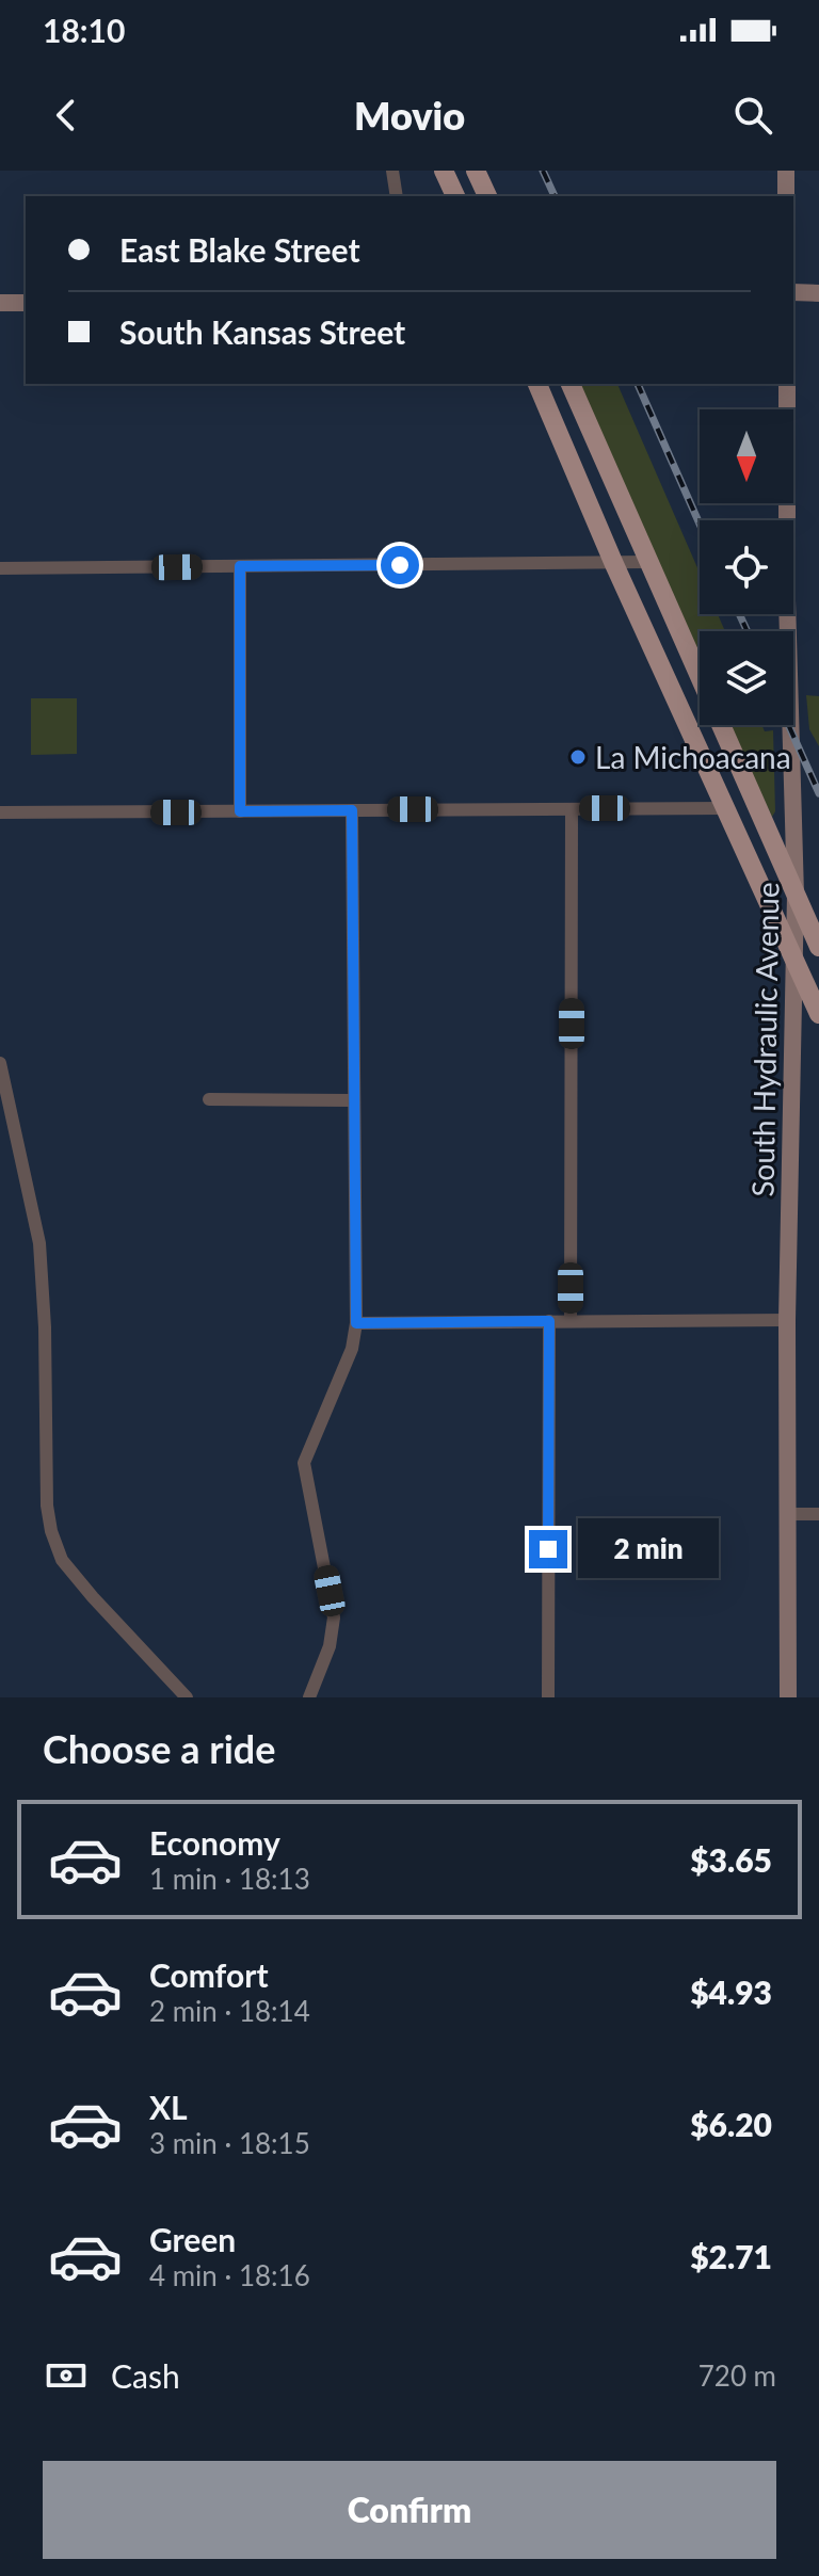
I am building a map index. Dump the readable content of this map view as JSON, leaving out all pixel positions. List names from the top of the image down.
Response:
{
  "streets": {
    "street": ["South Hydraulic Avenue"]
  },
  "places": ["La Michoacana"],
  "north": "bottom",
  "page": {
    "status": "18:10",
    "header": "Movio",
    "banner": ["East Blake Street", "South Kansas Street"],
    "bubble": "2 min",
    "heading": "Choose a ride",
    "list": [
      {
        "name": "Economy",
        "note": "1 min · 18:13",
        "value": "$3.65"
      },
      {
        "name": "Comfort",
        "note": "2 min · 18:14",
        "value": "$4.93"
      },
      {
        "name": "XL",
        "note": "3 min · 18:15",
        "value": "$6.20"
      },
      {
        "name": "Green",
        "note": "4 min · 18:16",
        "value": "$2.71"
      }
    ],
    "pay": ["Cash", "720 m"],
    "buttons": "Confirm"
  }
}
